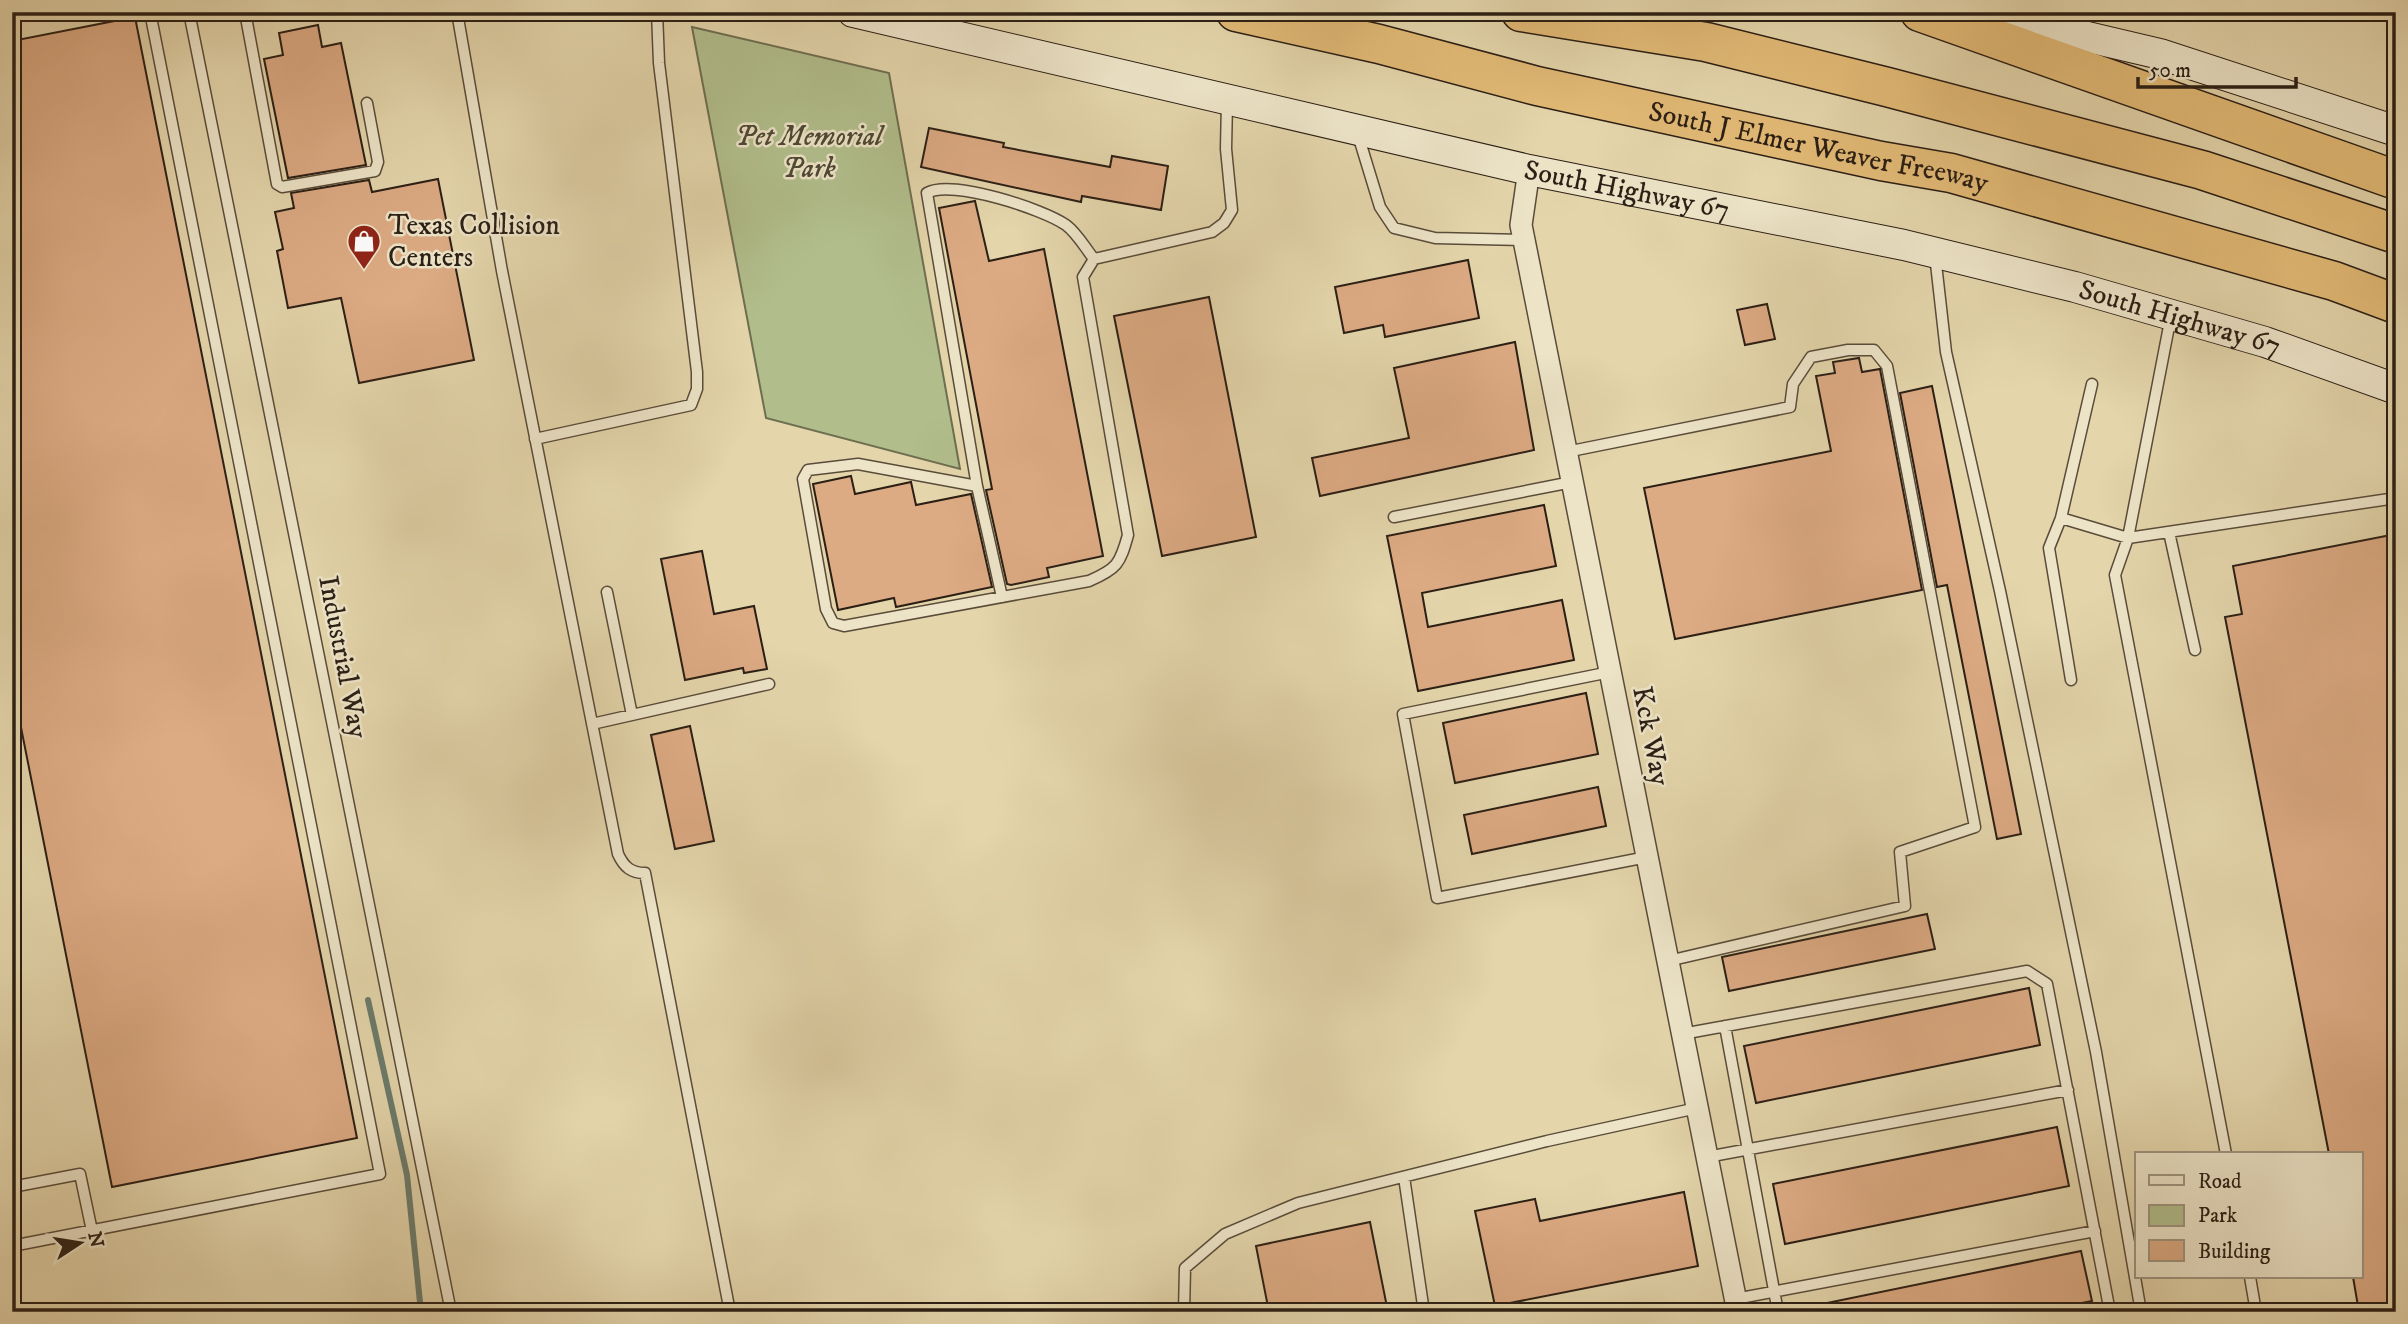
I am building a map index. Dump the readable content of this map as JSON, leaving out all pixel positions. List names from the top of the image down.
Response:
{
  "streets": {
    "highway": ["South J Elmer Weaver Freeway"],
    "main road": ["South Highway 67"],
    "street": ["Kck Way"],
    "lane": ["Industrial Way"]
  },
  "crossings": [
    ["South Highway 67", "Kck Way"]
  ],
  "parks": ["Pet Memorial Park"],
  "places": {
    "shop": ["Texas Collision Centers"]
  },
  "legend": ["Road", "Park", "Building"],
  "scale_bar": "50 m",
  "north": "right"
}
